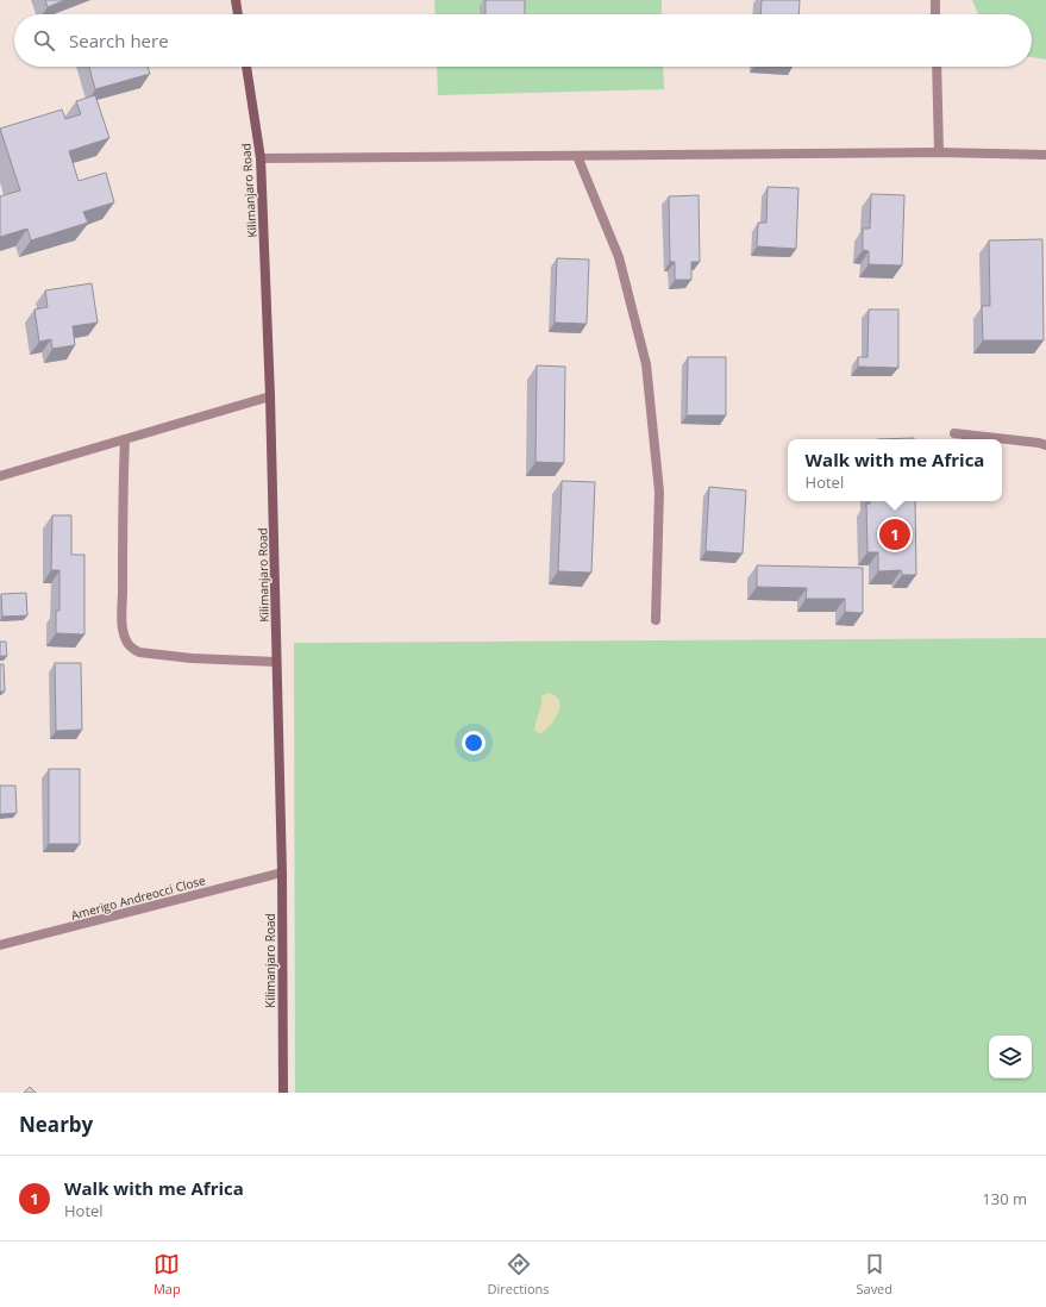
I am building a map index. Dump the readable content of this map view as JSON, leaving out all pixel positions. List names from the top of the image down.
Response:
{
  "streets": {
    "main road": ["Kilimanjaro Road"],
    "street": ["Amerigo Andreocci Close"]
  },
  "crossings": [
    ["Kilimanjaro Road", "Amerigo Andreocci Close"]
  ],
  "page": {
    "search": "Search here",
    "popup": ["Walk with me Africa", "Hotel"],
    "pins": "1",
    "heading": "Nearby",
    "list": [
      {
        "mark": "1",
        "name": "Walk with me Africa",
        "note": "Hotel",
        "value": "130 m"
      }
    ],
    "nav": ["Map", "Directions", "Saved"]
  }
}
